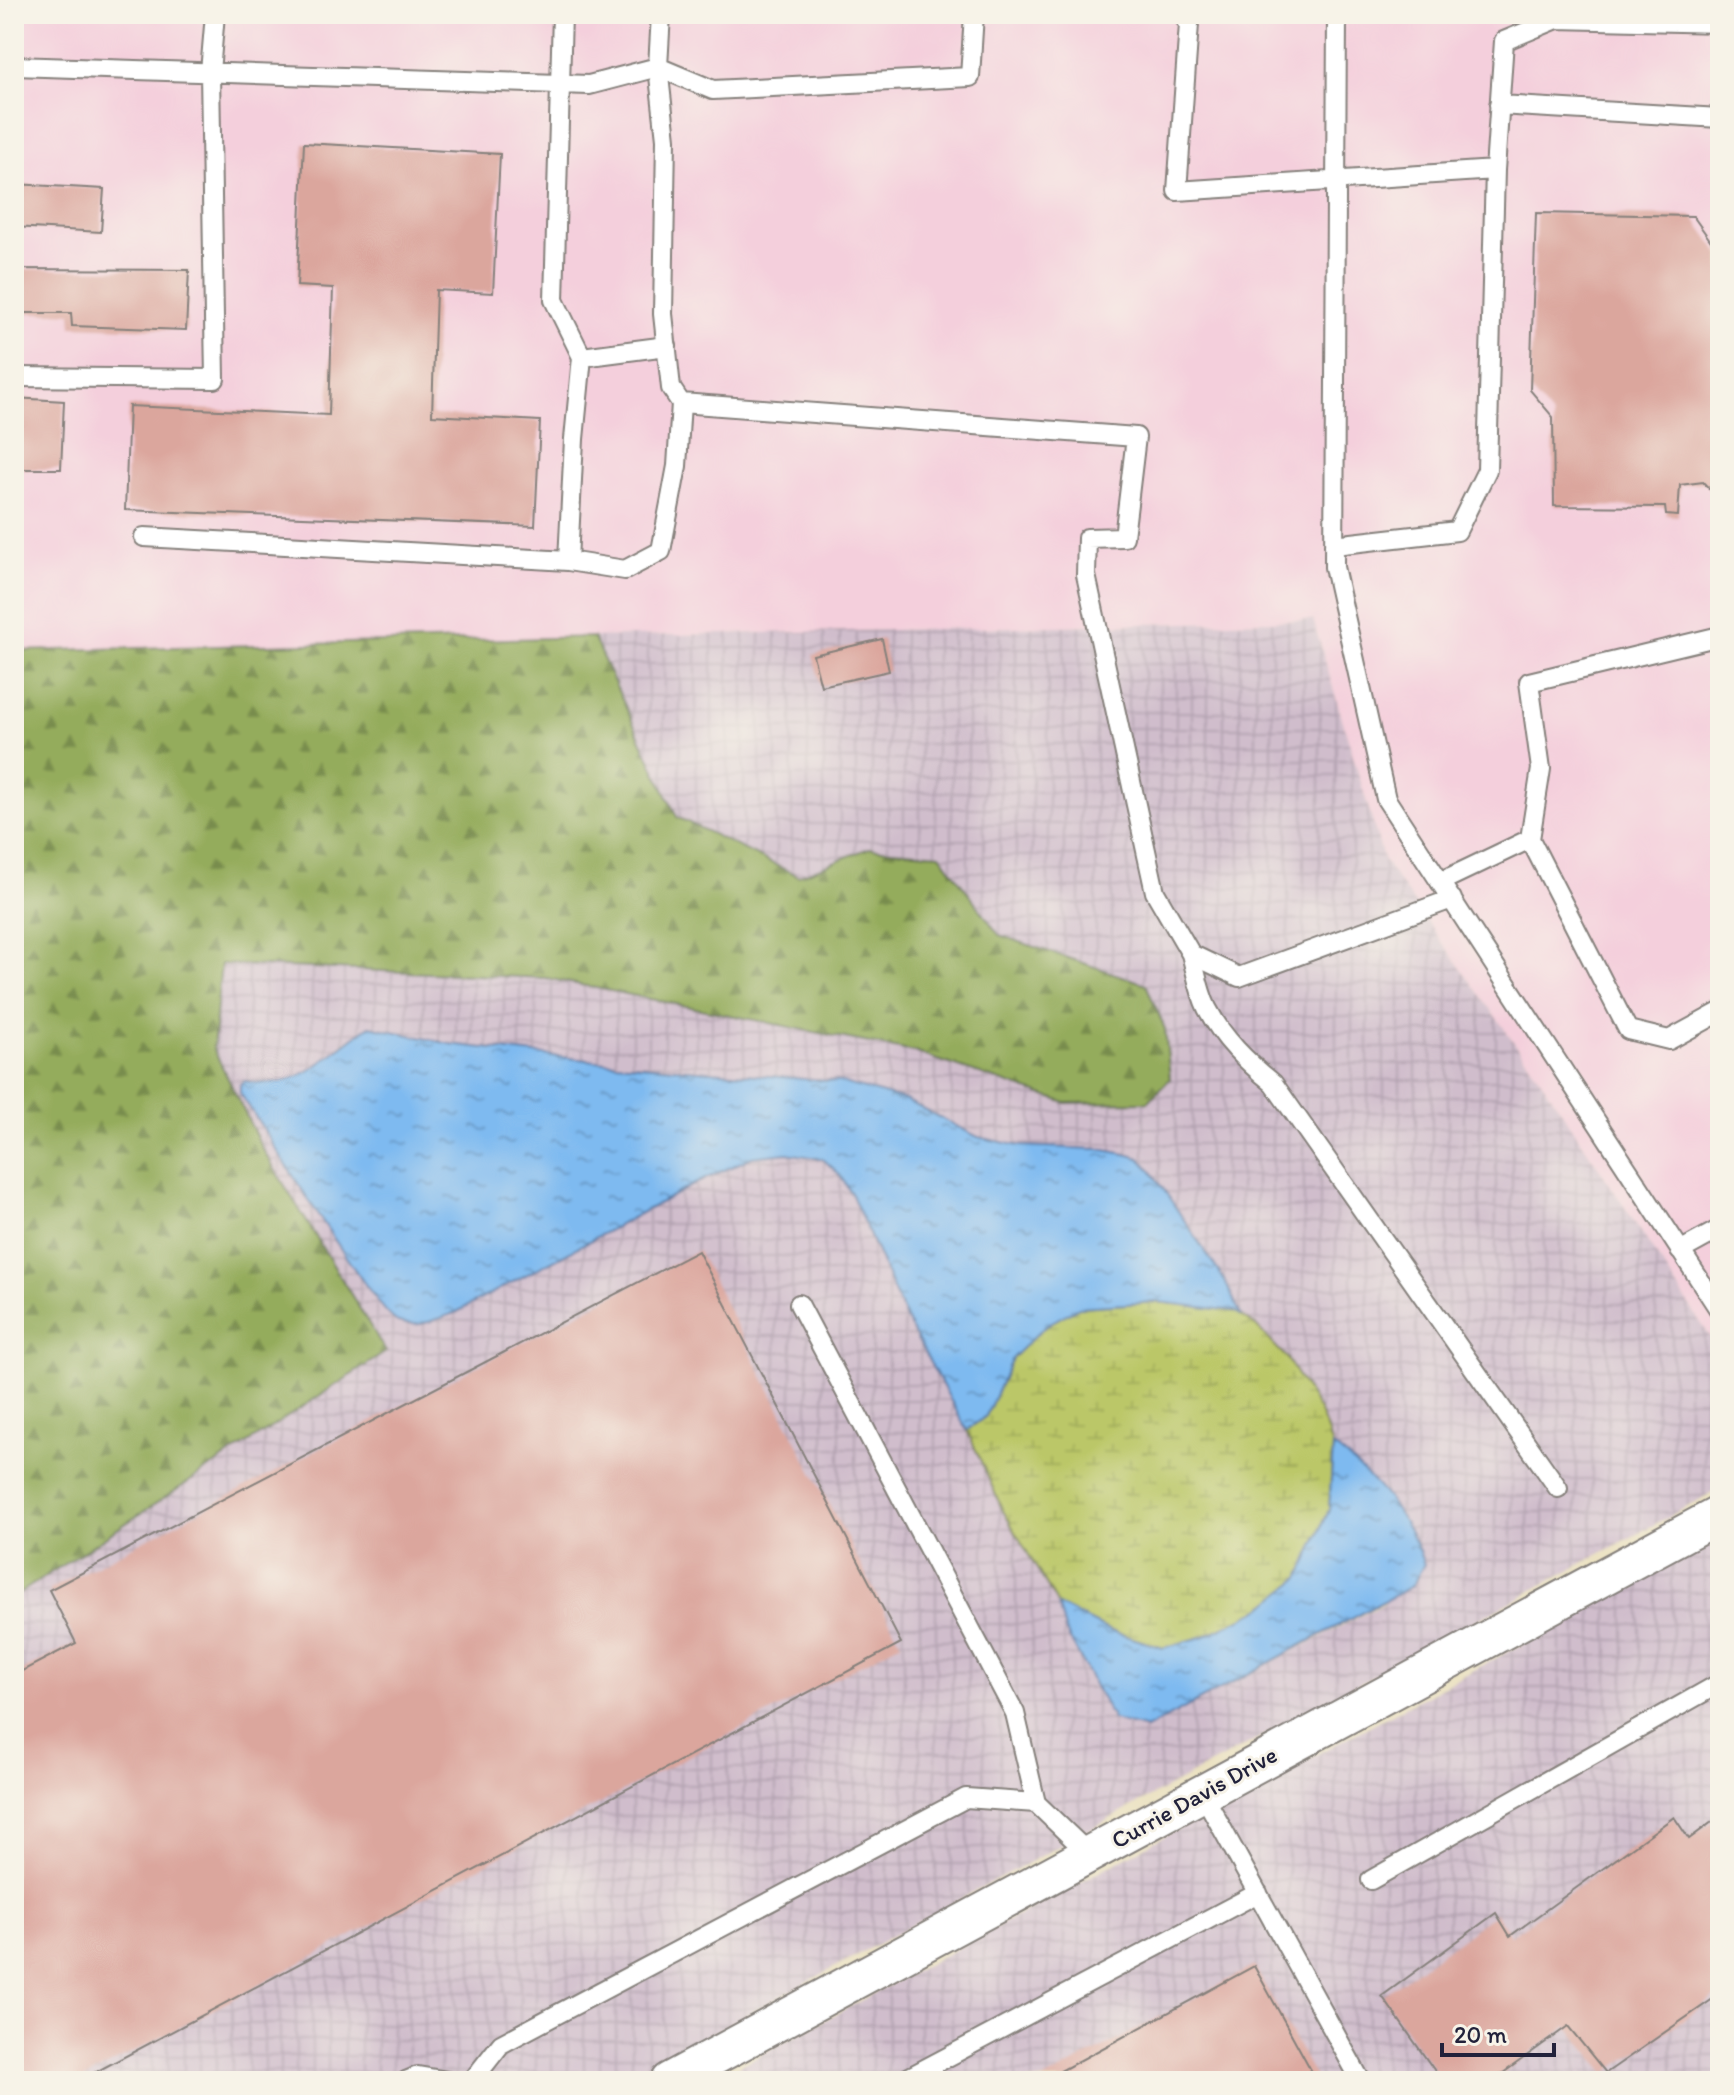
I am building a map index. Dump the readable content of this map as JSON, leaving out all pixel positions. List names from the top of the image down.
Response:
{
  "streets": {
    "street": ["Currie Davis Drive"]
  },
  "scale_bar": "20 m"
}
